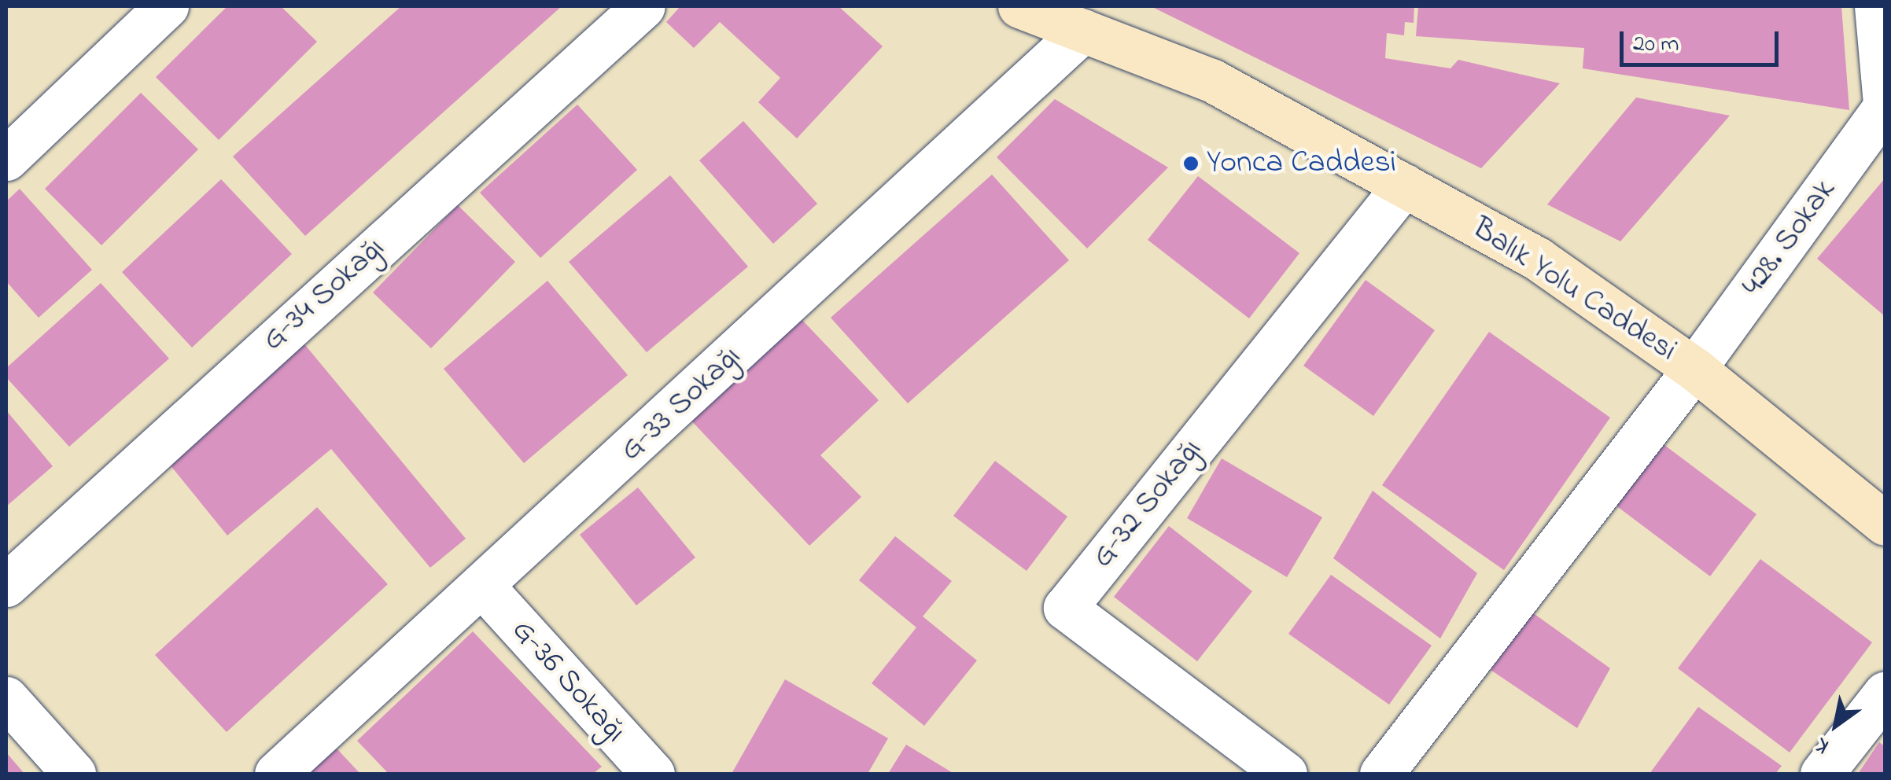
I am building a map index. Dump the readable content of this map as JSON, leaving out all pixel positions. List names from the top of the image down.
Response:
{
  "streets": {
    "main road": ["Balık Yolu Caddesi"],
    "street": [
      "428. Sokak",
      "G-34 Sokağı",
      "G-33 Sokağı",
      "G-32 Sokağı",
      "G-36 Sokağı"
    ]
  },
  "crossings": [
    ["428. Sokak", "Balık Yolu Caddesi"],
    ["Balık Yolu Caddesi", "G-33 Sokağı"],
    ["Balık Yolu Caddesi", "G-32 Sokağı"],
    ["G-33 Sokağı", "G-36 Sokağı"]
  ],
  "places": ["Yonca Caddesi"],
  "scale_bar": "20 m",
  "north": "bottom left"
}
